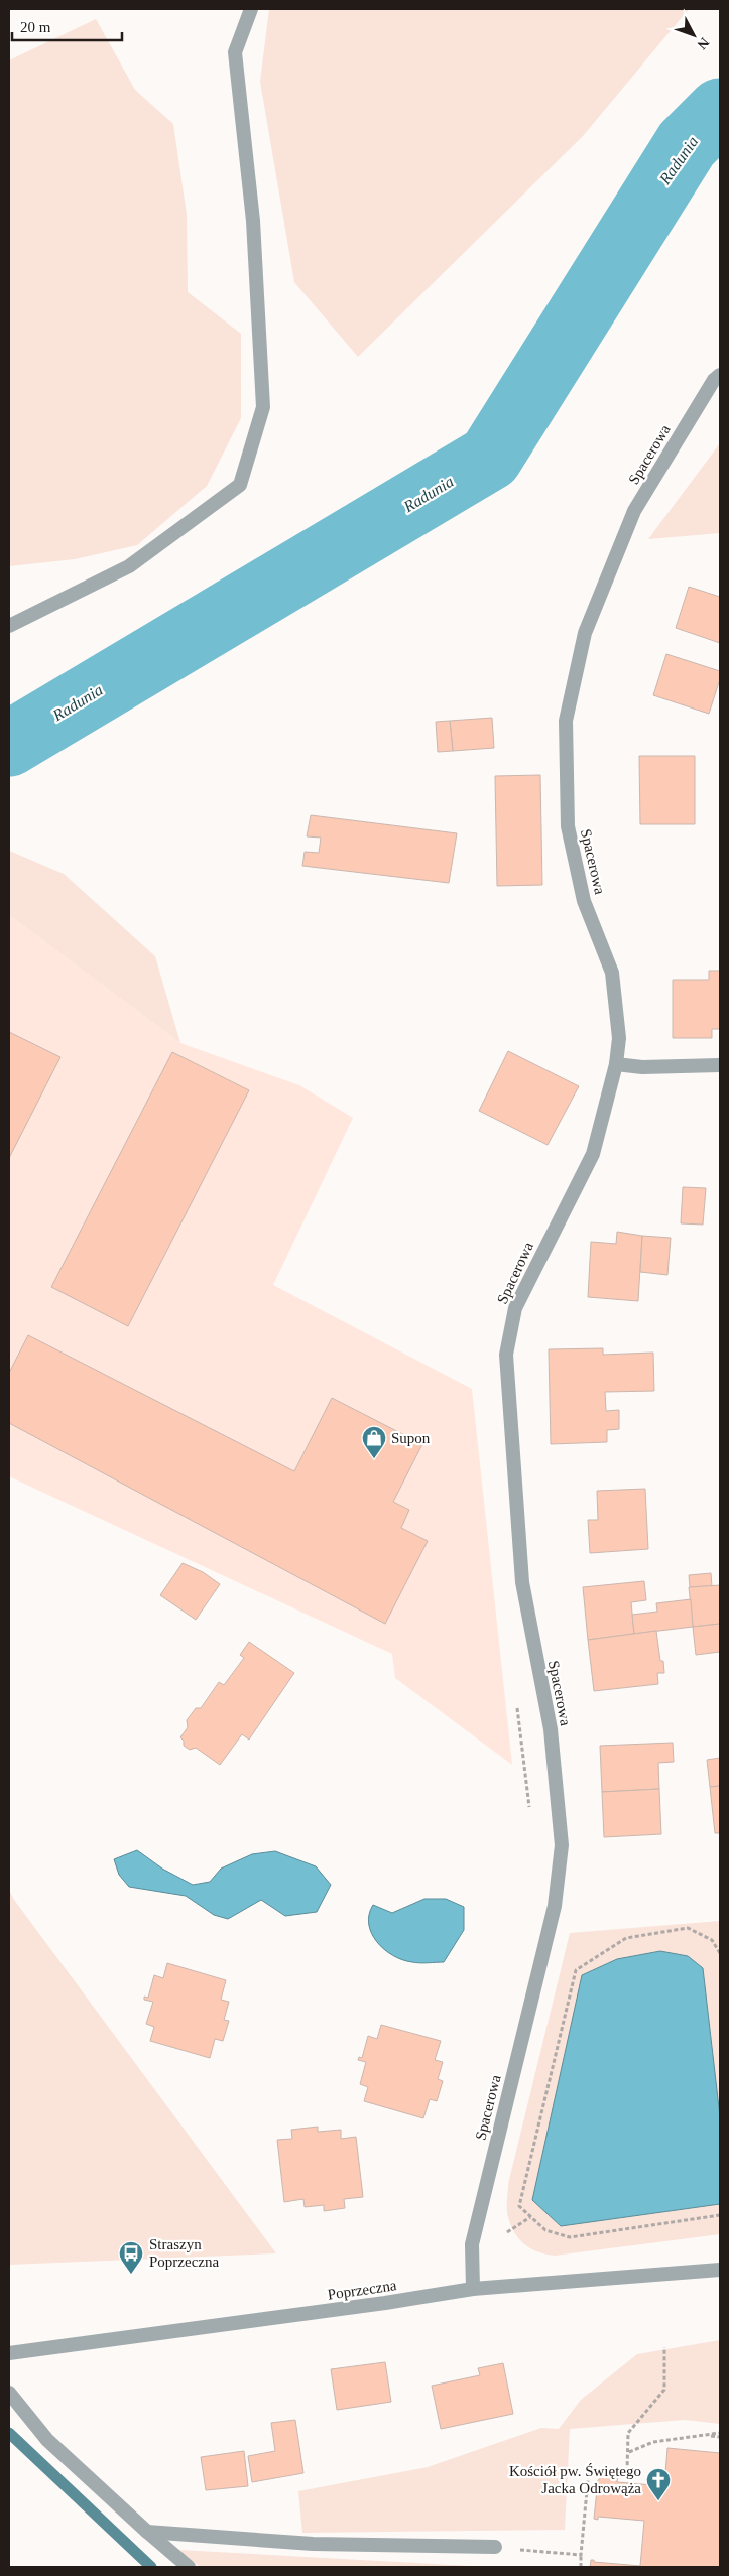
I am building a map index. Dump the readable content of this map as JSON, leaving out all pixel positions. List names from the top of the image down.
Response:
{
  "streets": {
    "street": ["Spacerowa", "Poprzeczna"]
  },
  "crossings": [
    ["Spacerowa", "Poprzeczna"]
  ],
  "water": ["Radunia"],
  "places": {
    "shop": ["Supon"],
    "bus stop": ["Straszyn Poprzeczna"],
    "church": ["Kościół pw. Świętego Jacka Odrowąża"]
  },
  "scale_bar": "20 m",
  "north": "bottom right"
}
